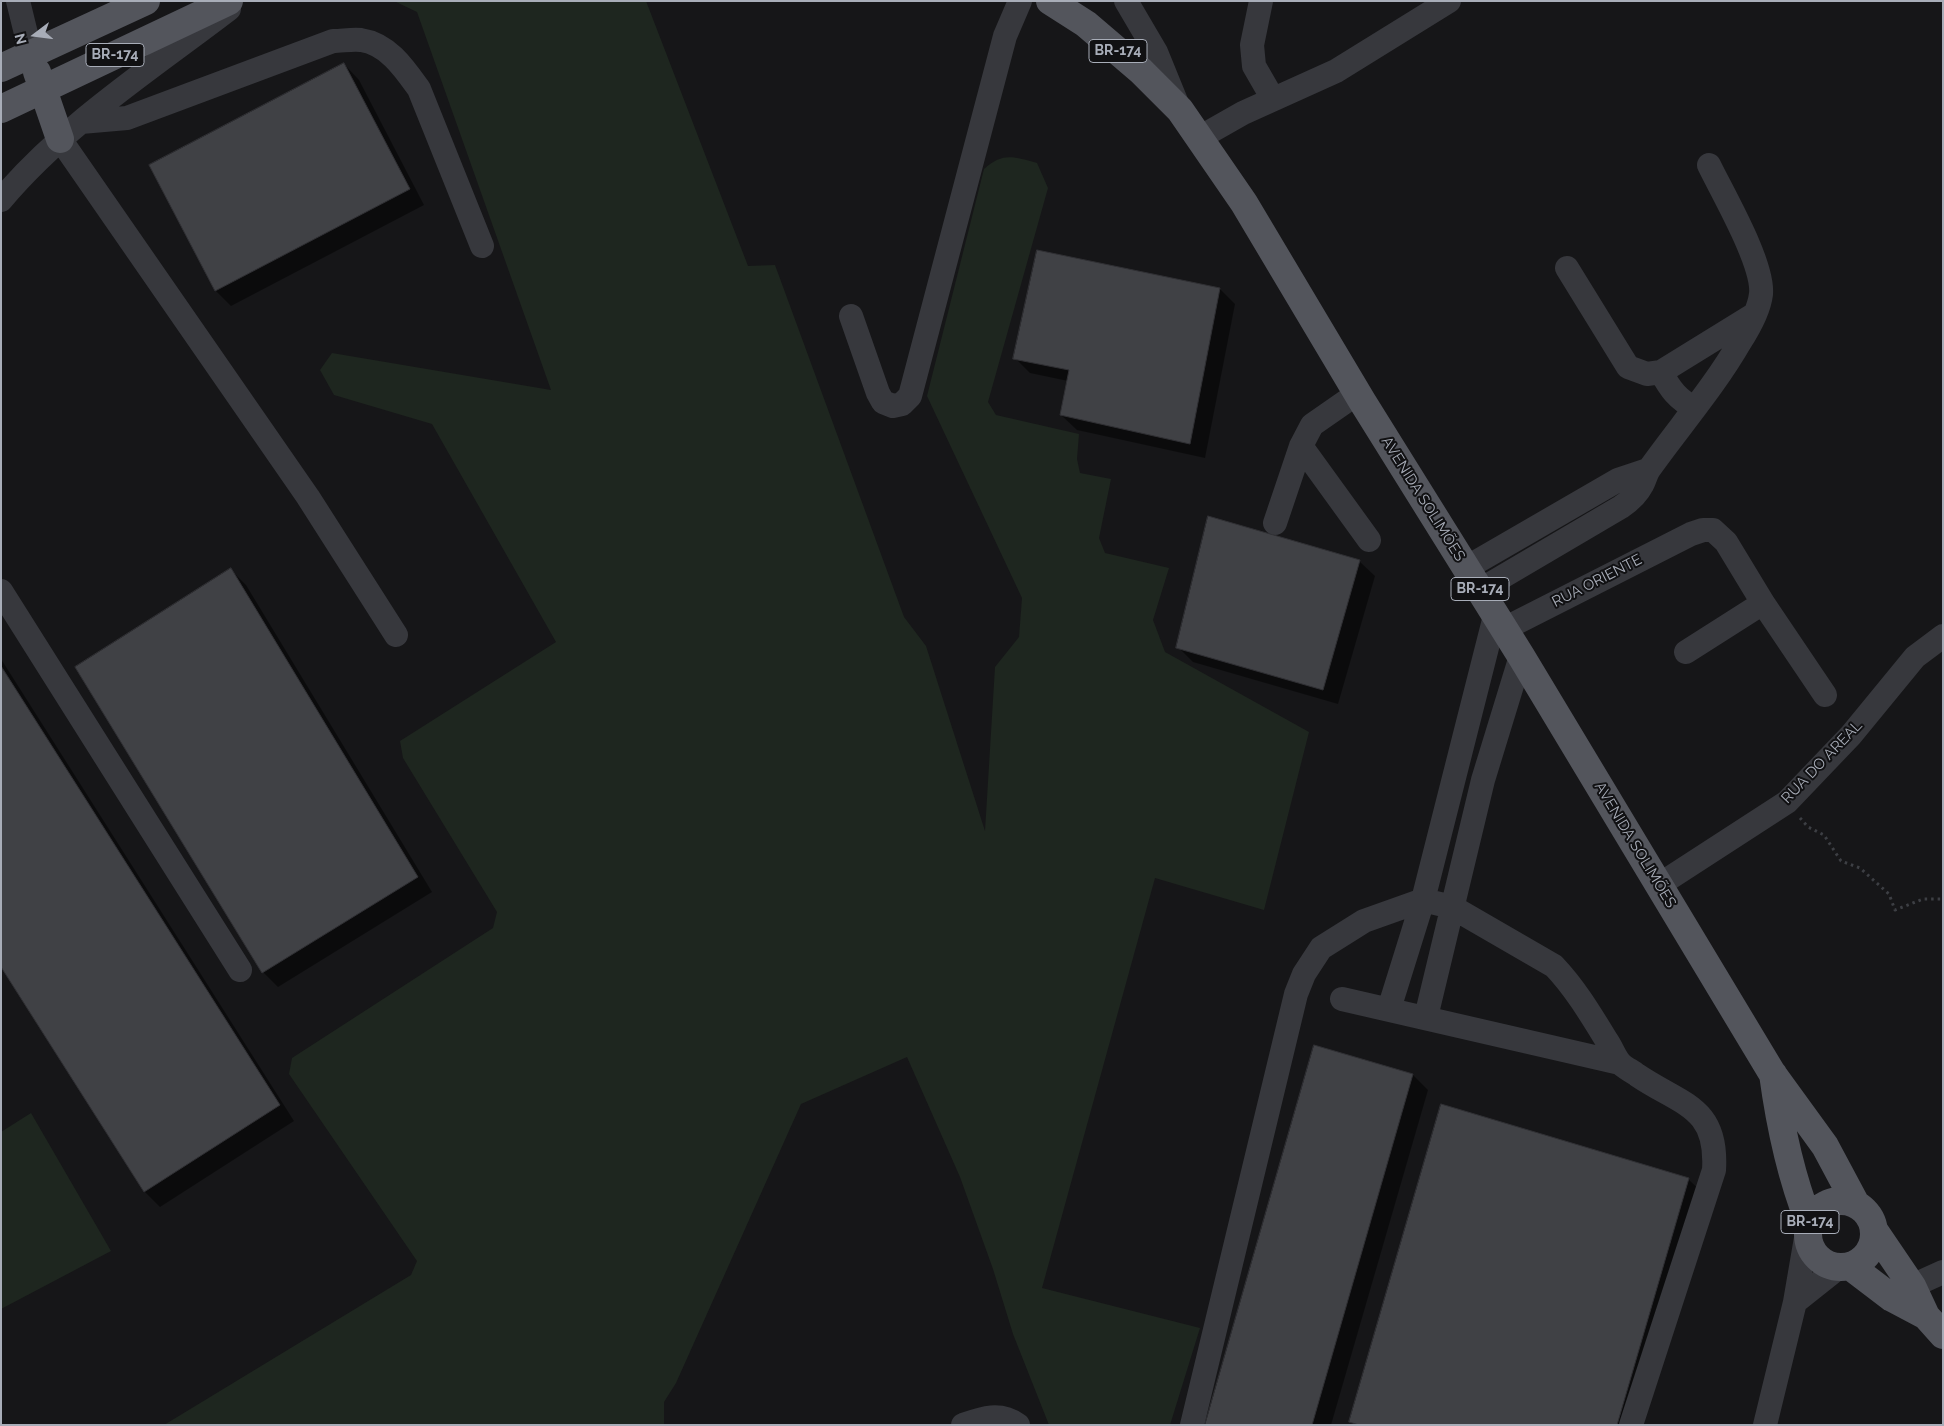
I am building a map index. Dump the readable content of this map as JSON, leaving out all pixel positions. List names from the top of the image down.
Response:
{
  "streets": {
    "main road": ["BR-174", "AVENIDA SOLIMÕES"],
    "street": ["RUA ORIENTE", "RUA DO AREAL"]
  },
  "crossings": [
    ["BR-174", "AVENIDA SOLIMÕES"],
    ["AVENIDA SOLIMÕES", "RUA ORIENTE"],
    ["AVENIDA SOLIMÕES", "RUA DO AREAL"]
  ],
  "north": "left"
}
